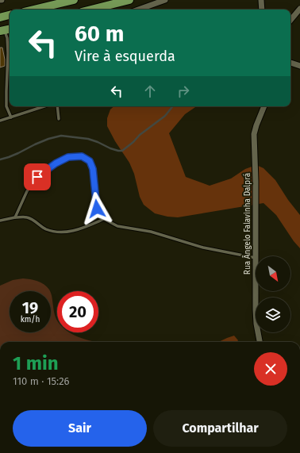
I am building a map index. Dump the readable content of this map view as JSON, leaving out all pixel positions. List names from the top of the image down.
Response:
{
  "streets": {
    "street": ["Rua Ângelo Falavinha Dalprá"]
  },
  "north": "bottom right",
  "page": {
    "turn": ["60 m", "Vire à esquerda"],
    "speed": "19 km/h",
    "limit": "20",
    "heading": ["1 min", "110 m · 15:26"],
    "buttons": ["Sair", "Compartilhar"]
  }
}
